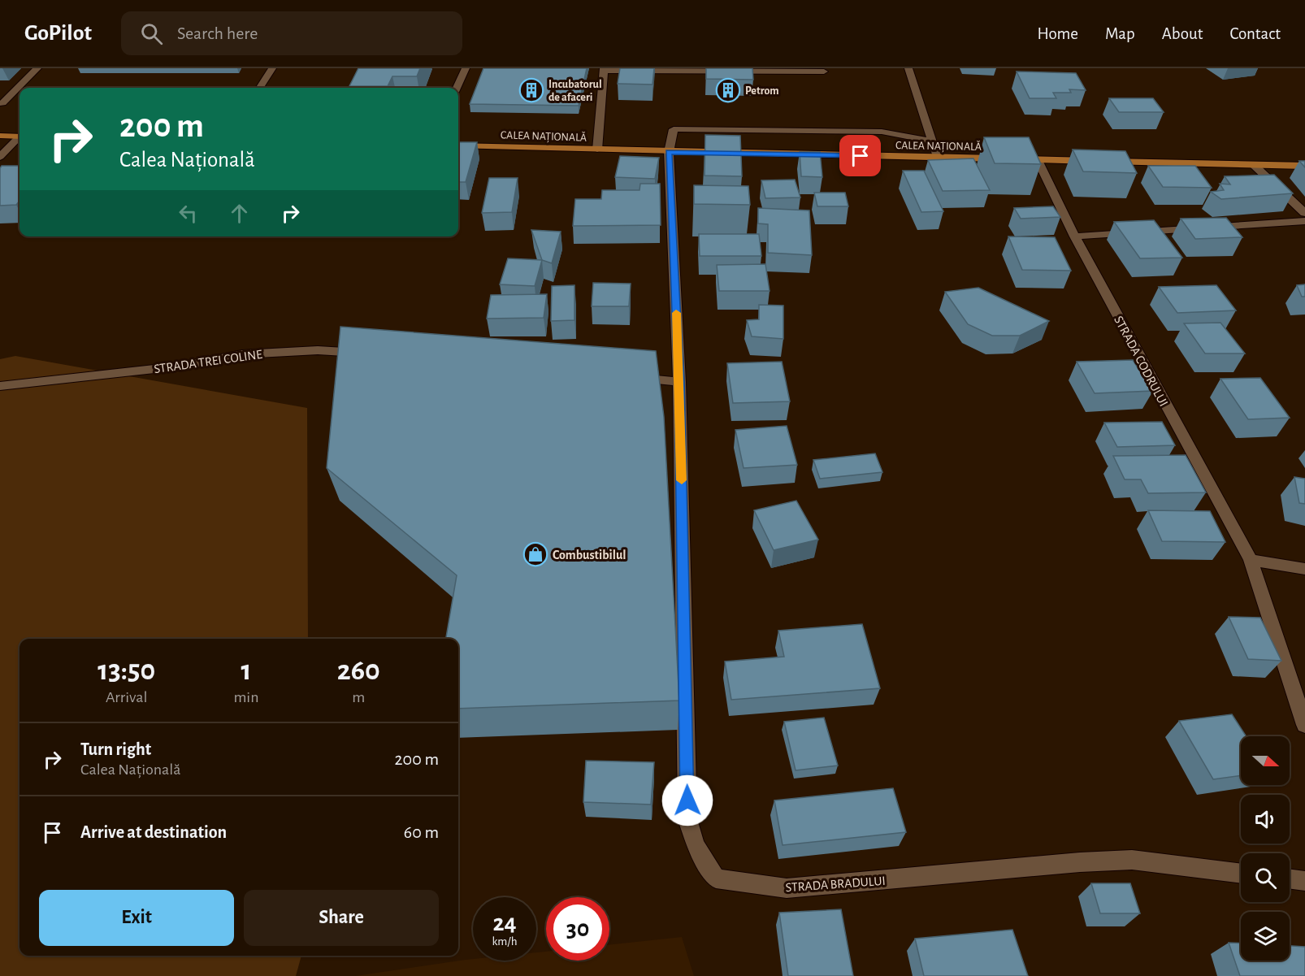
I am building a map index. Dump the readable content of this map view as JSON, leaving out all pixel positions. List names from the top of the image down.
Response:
{
  "streets": {
    "main road": ["CALEA NAȚIONALĂ"],
    "street": ["STRADA TREI COLINE", "STRADA CODRULUI", "STRADA BRADULUI"]
  },
  "crossings": [
    ["CALEA NAȚIONALĂ", "STRADA CODRULUI"],
    ["CALEA NAȚIONALĂ", "STRADA BRADULUI"]
  ],
  "places": {
    "building": ["Incubatorul de afaceri", "Petrom"],
    "shop": ["Combustibilul"]
  },
  "north": "right",
  "page": {
    "header": "GoPilot",
    "search": "Search here",
    "nav": [
      "Home",
      "Map",
      "About",
      "Contact"
    ],
    "turn": ["200 m", "Calea Națională"],
    "eta": [
      "13:50",
      "Arrival",
      "1",
      "min",
      "260",
      "m"
    ],
    "list": [
      {
        "name": "Turn right",
        "note": "Calea Națională",
        "value": "200 m"
      },
      {
        "name": "Arrive at destination",
        "value": "60 m"
      }
    ],
    "buttons": ["Exit", "Share"],
    "speed": "24 km/h",
    "limit": "30"
  }
}
